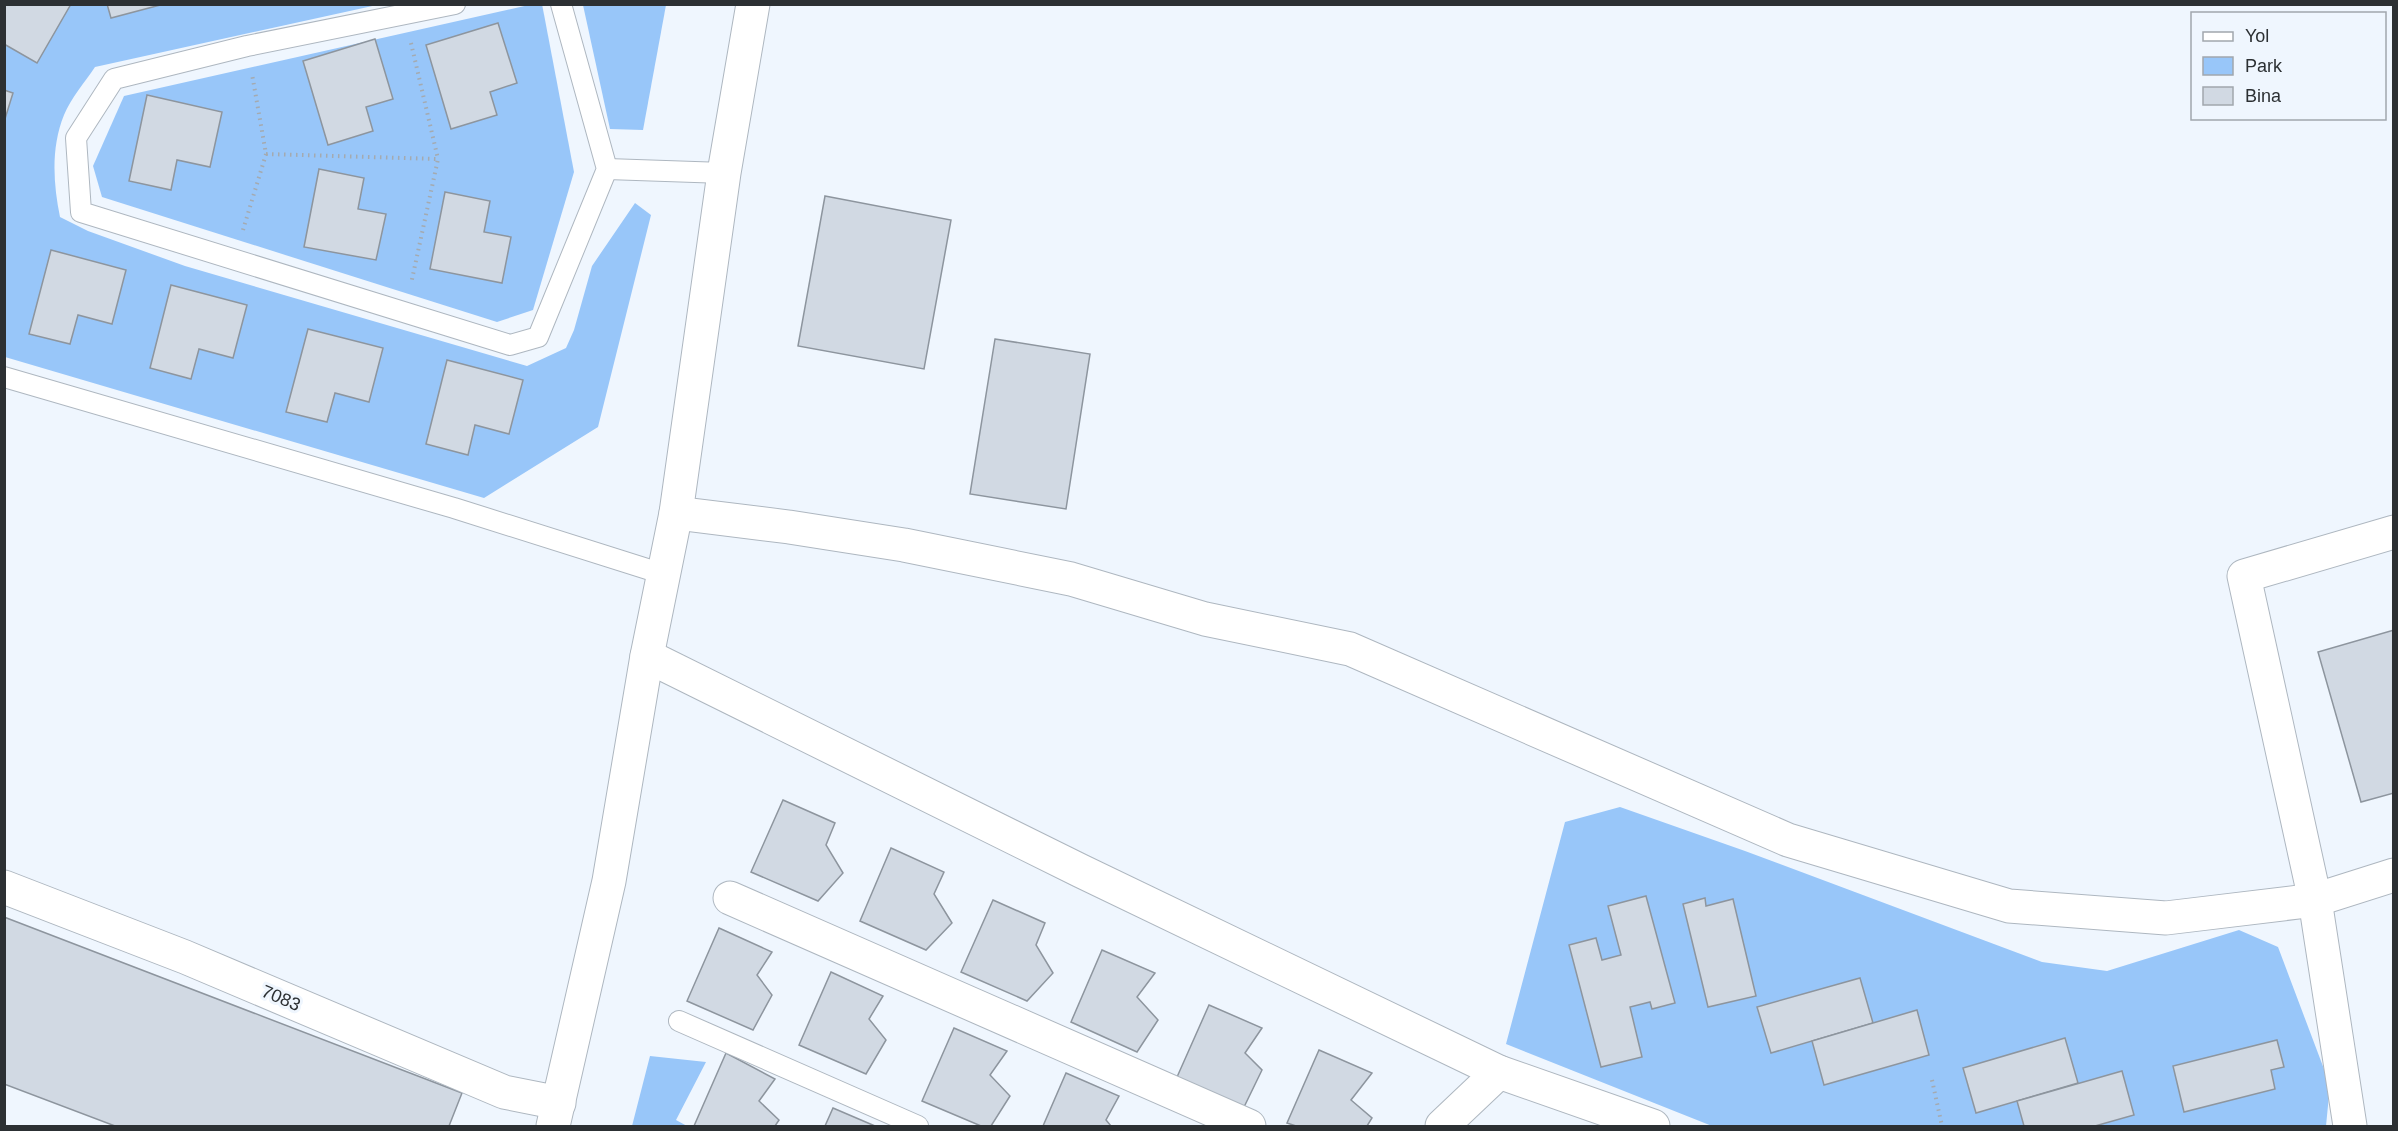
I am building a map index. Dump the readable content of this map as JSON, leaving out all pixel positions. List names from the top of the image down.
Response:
{
  "streets": {
    "street": ["7083"]
  },
  "legend": ["Yol", "Park", "Bina"]
}
